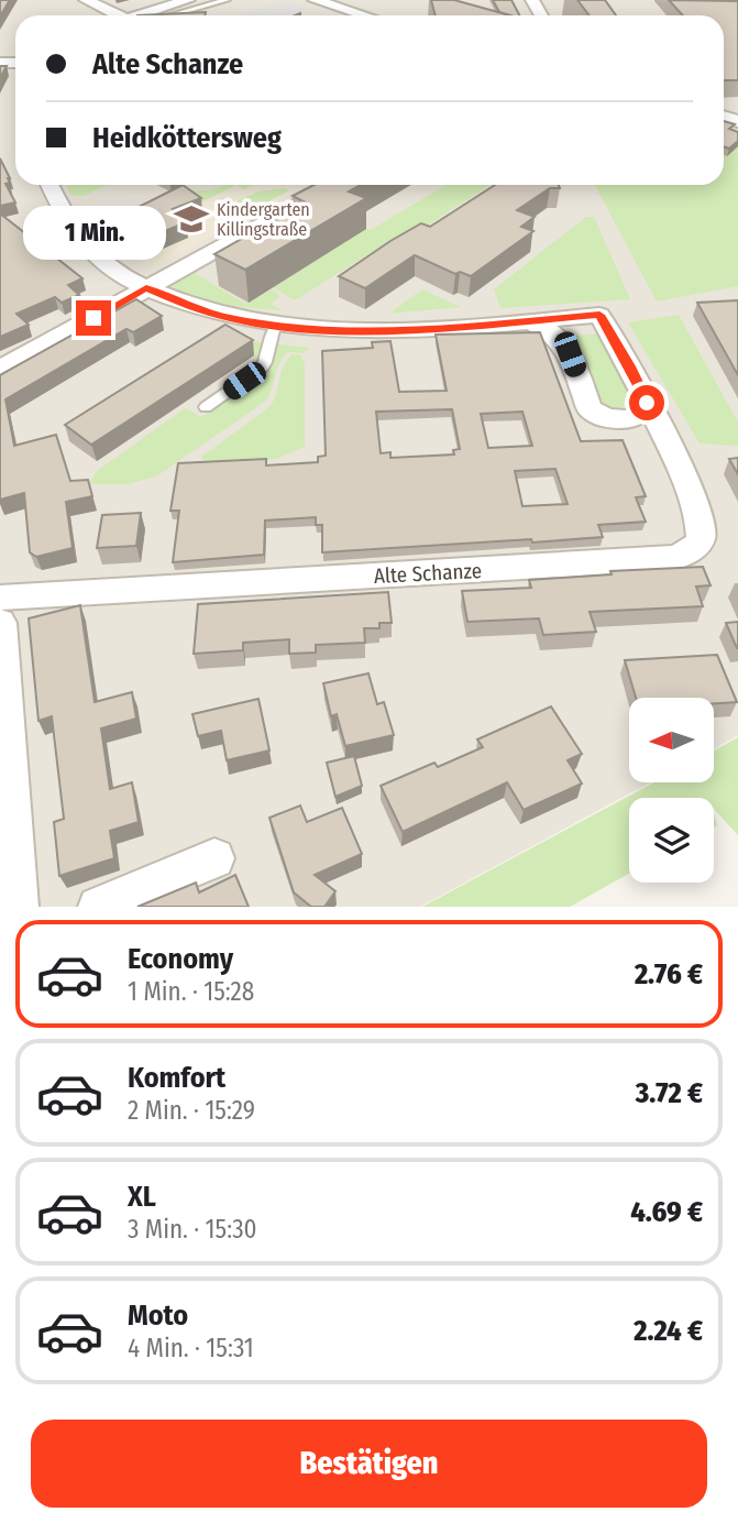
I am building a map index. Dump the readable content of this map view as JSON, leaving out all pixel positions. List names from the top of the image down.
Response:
{
  "streets": {
    "street": ["Alte Schanze"]
  },
  "places": {
    "school or university": ["Kindergarten Killingstraße"]
  },
  "north": "left",
  "page": {
    "banner": ["Alte Schanze", "Heidköttersweg"],
    "bubble": "1 Min.",
    "list": [
      {
        "name": "Economy",
        "note": "1 Min. · 15:28",
        "value": "2.76 €"
      },
      {
        "name": "Komfort",
        "note": "2 Min. · 15:29",
        "value": "3.72 €"
      },
      {
        "name": "XL",
        "note": "3 Min. · 15:30",
        "value": "4.69 €"
      },
      {
        "name": "Moto",
        "note": "4 Min. · 15:31",
        "value": "2.24 €"
      }
    ],
    "buttons": "Bestätigen"
  }
}
